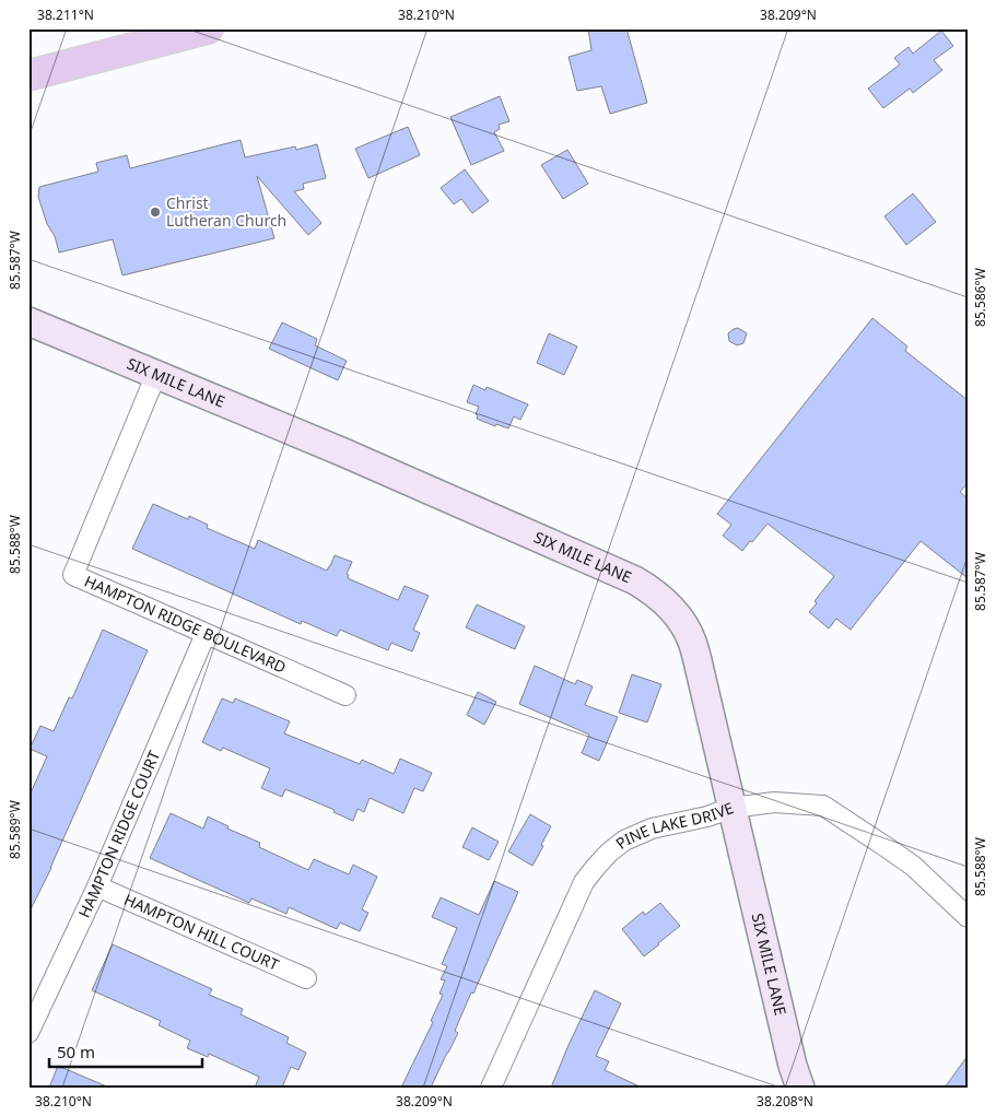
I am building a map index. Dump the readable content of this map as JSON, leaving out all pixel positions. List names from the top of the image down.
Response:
{
  "streets": {
    "street": [
      "SIX MILE LANE",
      "HAMPTON RIDGE BOULEVARD",
      "PINE LAKE DRIVE",
      "HAMPTON RIDGE COURT",
      "HAMPTON HILL COURT"
    ]
  },
  "crossings": [
    ["SIX MILE LANE", "HAMPTON RIDGE BOULEVARD"],
    ["SIX MILE LANE", "PINE LAKE DRIVE"],
    ["HAMPTON RIDGE BOULEVARD", "HAMPTON RIDGE COURT"],
    ["HAMPTON RIDGE COURT", "HAMPTON HILL COURT"]
  ],
  "places": ["Christ Lutheran Church"],
  "scale_bar": "50 m",
  "coordinates": [
    "38.211°N",
    "38.210°N",
    "38.209°N",
    "85.587°W",
    "85.586°W",
    "85.588°W",
    "85.589°W",
    "38.208°N"
  ]
}
